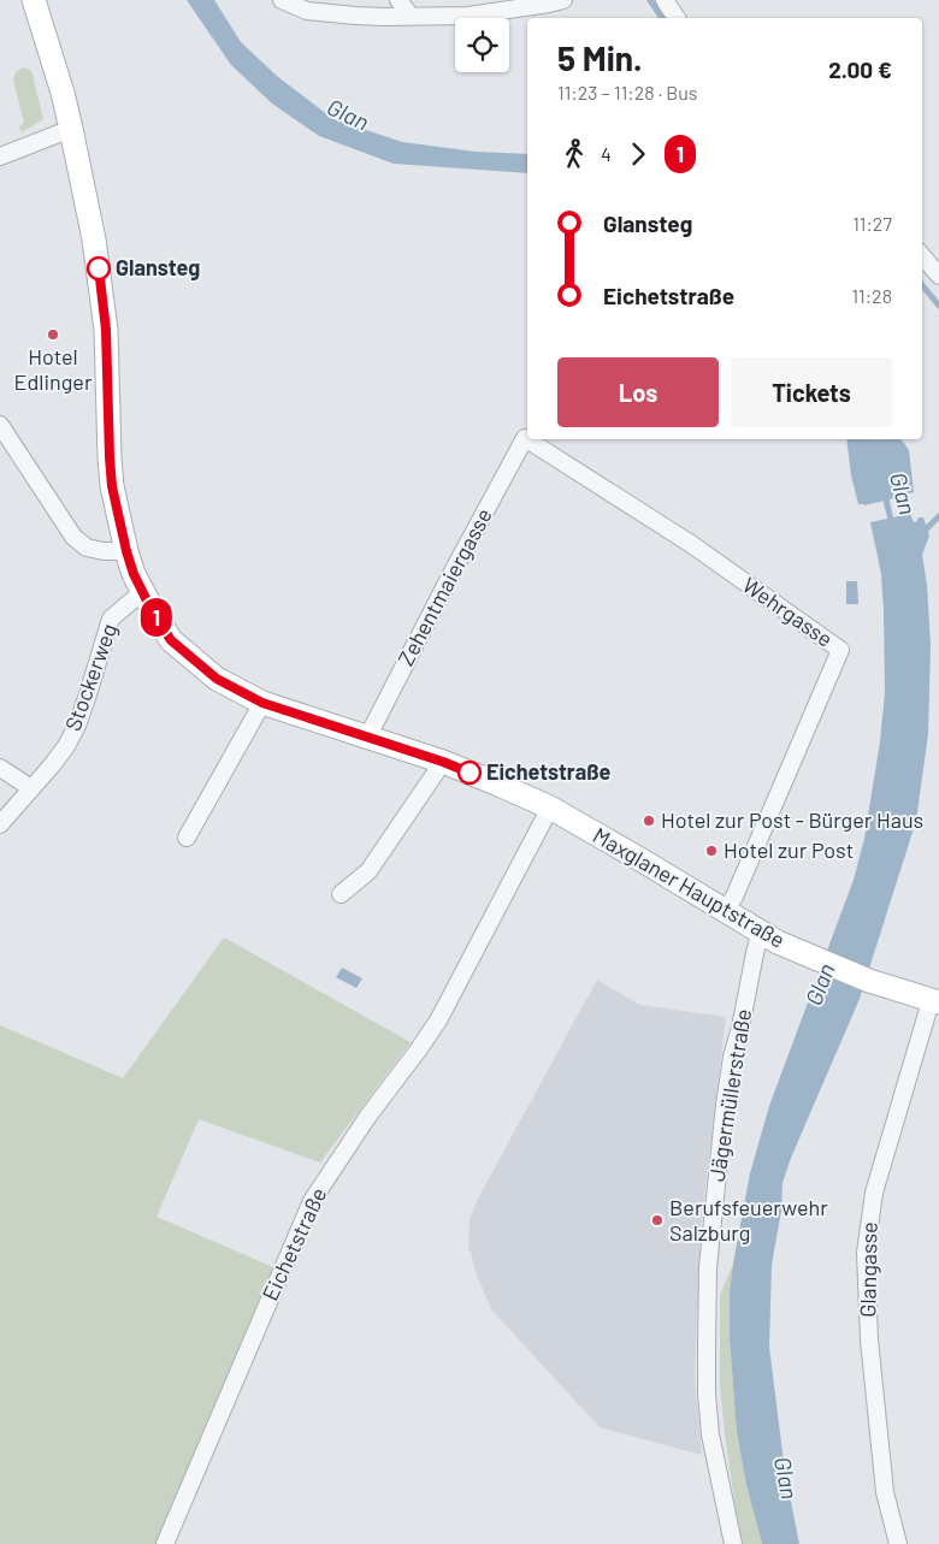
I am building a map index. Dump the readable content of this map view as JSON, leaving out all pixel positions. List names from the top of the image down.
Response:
{
  "streets": {
    "street": [
      "Zehentmaiergasse",
      "Wehrgasse",
      "Stockerweg",
      "Maxglaner Hauptstraße",
      "Jägermüllerstraße",
      "Eichetstraße",
      "Glangasse"
    ]
  },
  "crossings": [
    ["Zehentmaiergasse", "Wehrgasse"],
    ["Zehentmaiergasse", "Maxglaner Hauptstraße"],
    ["Wehrgasse", "Maxglaner Hauptstraße"],
    ["Stockerweg", "Maxglaner Hauptstraße"],
    ["Maxglaner Hauptstraße", "Jägermüllerstraße"],
    ["Maxglaner Hauptstraße", "Eichetstraße"],
    ["Maxglaner Hauptstraße", "Glangasse"]
  ],
  "water": ["Glan"],
  "places": [
    "Glansteg",
    "Hotel Edlinger",
    "Eichetstraße",
    "Hotel zur Post - Bürger Haus",
    "Hotel zur Post",
    "Berufsfeuerwehr Salzburg"
  ],
  "lines": ["bus line 1"],
  "page": {
    "on_map": "1",
    "heading": ["5 Min.", "11:23 – 11:28 · Bus", "2.00 €"],
    "legs": ["4", "1"],
    "list": [
      {
        "name": "Glansteg",
        "value": "11:27"
      },
      {
        "name": "Eichetstraße",
        "value": "11:28"
      }
    ],
    "buttons": ["Los", "Tickets"]
  }
}
